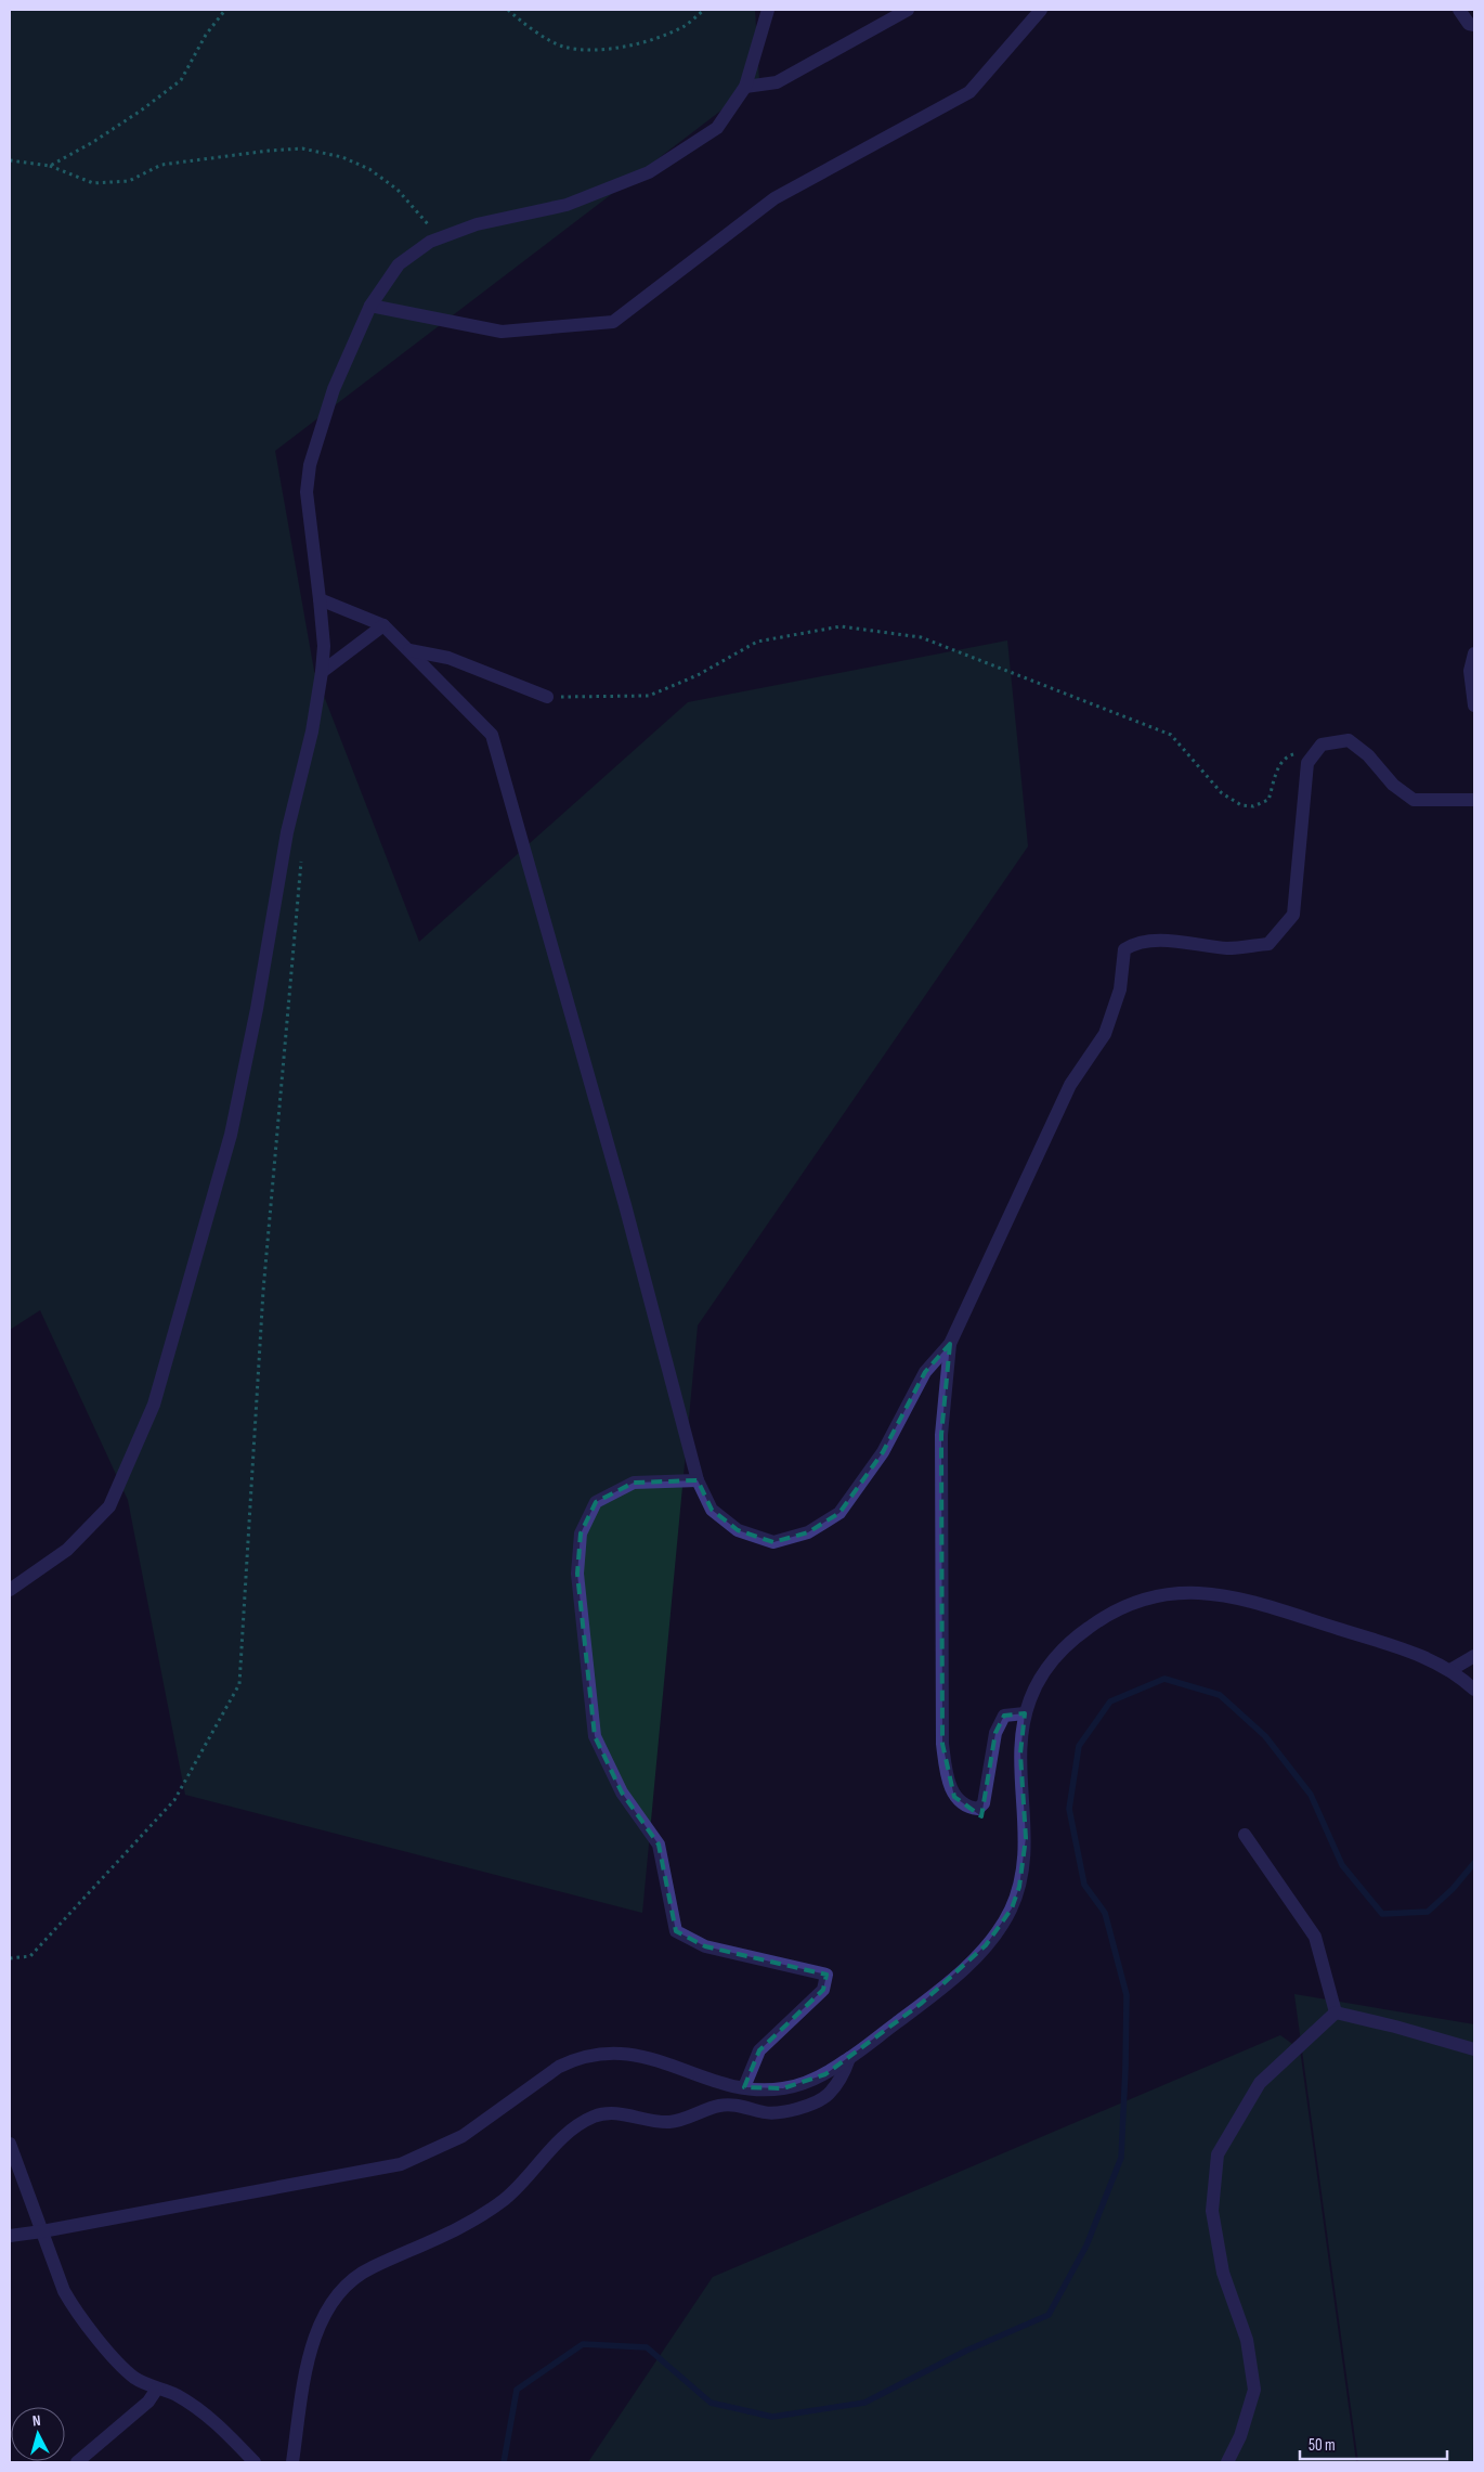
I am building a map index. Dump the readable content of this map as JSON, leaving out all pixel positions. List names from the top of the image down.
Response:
{
  "scale_bar": "50 m",
  "north": "top"
}
